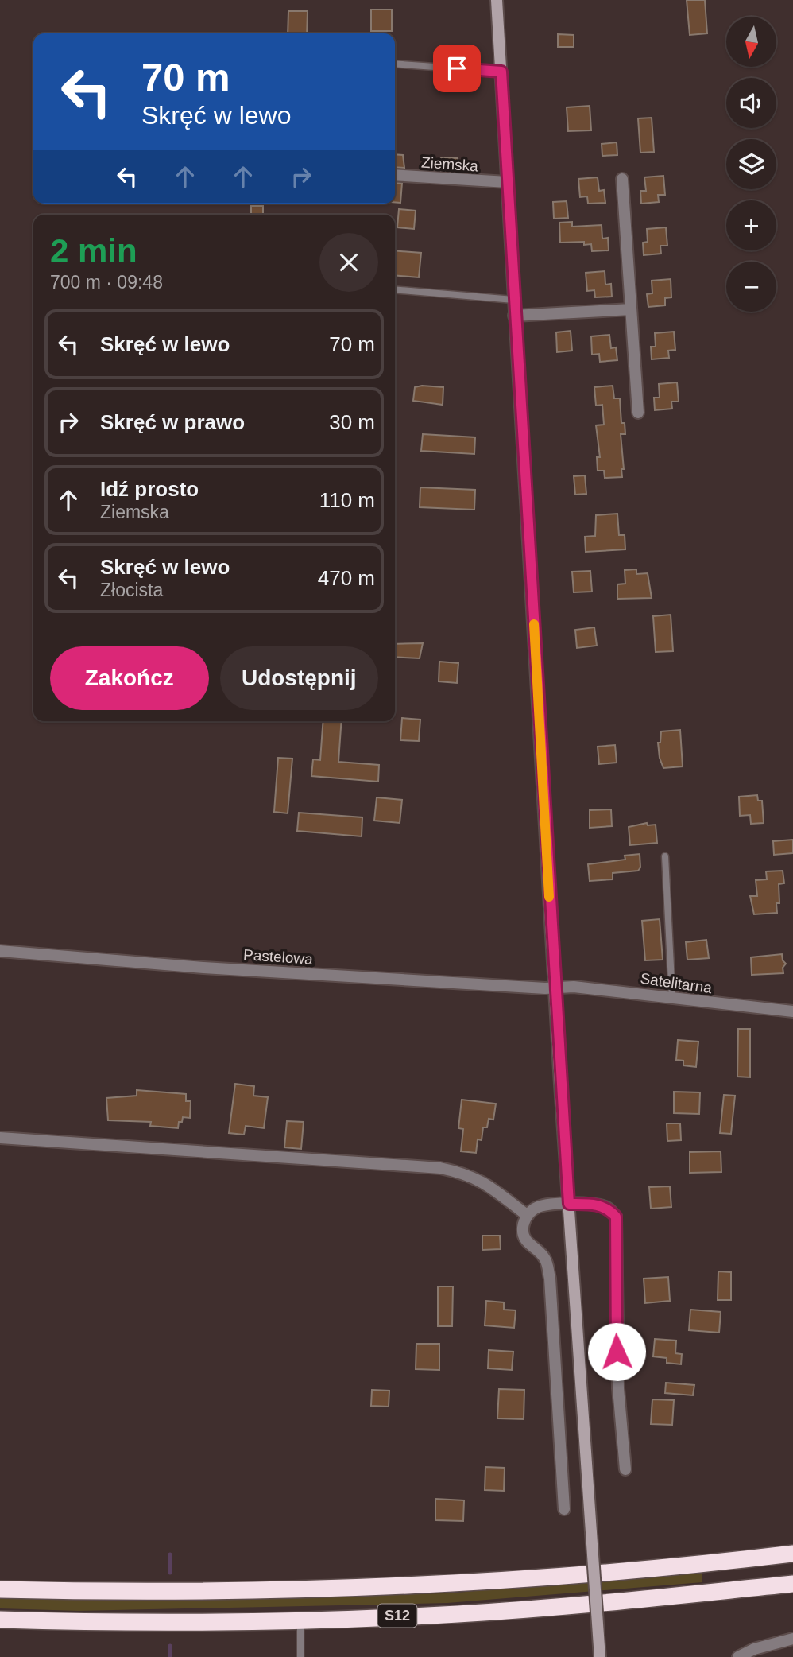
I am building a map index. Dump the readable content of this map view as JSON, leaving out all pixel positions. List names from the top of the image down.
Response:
{
  "streets": {
    "highway": ["S12"],
    "street": ["Ziemska", "Pastelowa", "Satelitarna"]
  },
  "crossings": [
    ["Pastelowa", "Satelitarna"]
  ],
  "north": "bottom",
  "page": {
    "map_buttons": ["+", "−"],
    "turn": ["70 m", "Skręć w lewo"],
    "heading": ["2 min", "700 m · 09:48"],
    "list": [
      {
        "name": "Skręć w lewo",
        "value": "70 m"
      },
      {
        "name": "Skręć w prawo",
        "value": "30 m"
      },
      {
        "name": "Idź prosto",
        "note": "Ziemska",
        "value": "110 m"
      },
      {
        "name": "Skręć w lewo",
        "note": "Złocista",
        "value": "470 m"
      }
    ],
    "buttons": ["Zakończ", "Udostępnij"]
  }
}
